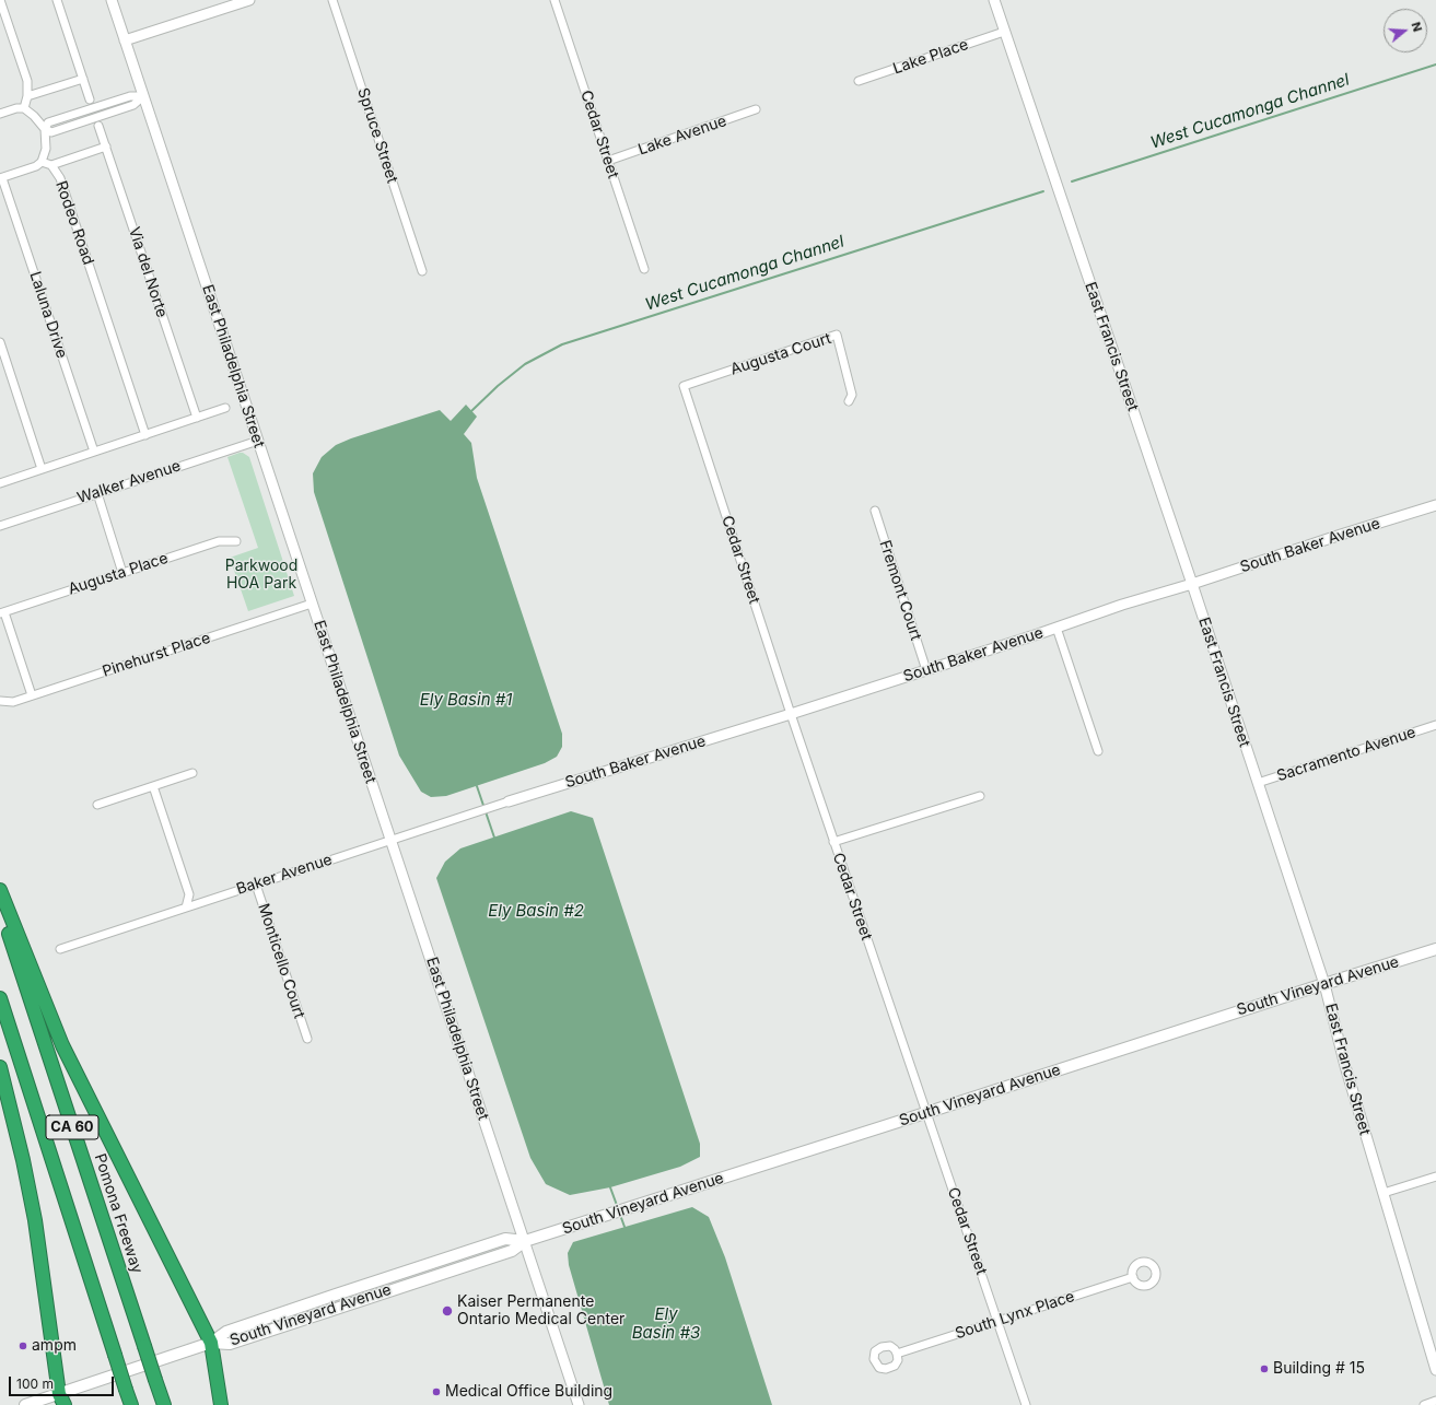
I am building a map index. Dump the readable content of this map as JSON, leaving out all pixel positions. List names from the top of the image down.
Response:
{
  "streets": {
    "highway": ["CA 60", "Pomona Freeway"],
    "main road": ["South Vineyard Avenue"],
    "street": [
      "Lake Place",
      "Cedar Street",
      "Spruce Street",
      "Lake Avenue",
      "Rodeo Road",
      "Via del Norte",
      "Laluna Drive",
      "East Francis Street",
      "Augusta Court",
      "East Philadelphia Street",
      "Walker Avenue",
      "South Baker Avenue",
      "Augusta Place",
      "Fremont Court",
      "Pinehurst Place",
      "Sacramento Avenue",
      "Baker Avenue",
      "Monticello Court",
      "South Lynx Place"
    ]
  },
  "crossings": [
    ["Lake Place", "East Francis Street"],
    ["Cedar Street", "Lake Avenue"],
    ["Cedar Street", "Augusta Court"],
    ["Cedar Street", "South Baker Avenue"],
    ["Cedar Street", "South Vineyard Avenue"],
    ["Cedar Street", "South Lynx Place"],
    ["East Francis Street", "South Baker Avenue"],
    ["East Francis Street", "Sacramento Avenue"],
    ["East Francis Street", "South Vineyard Avenue"],
    ["East Philadelphia Street", "Walker Avenue"],
    ["East Philadelphia Street", "Pinehurst Place"],
    ["East Philadelphia Street", "Baker Avenue"],
    ["East Philadelphia Street", "South Vineyard Avenue"],
    ["South Baker Avenue", "Fremont Court"],
    ["South Baker Avenue", "Baker Avenue"],
    ["Baker Avenue", "Monticello Court"]
  ],
  "water": [
    "West Cucamonga Channel",
    "Ely Basin #1",
    "Ely Basin #2",
    "Ely Basin #3"
  ],
  "parks": ["Parkwood HOA Park"],
  "places": [
    "Kaiser Permanente Ontario Medical Center",
    "ampm",
    "Building # 15",
    "Medical Office Building"
  ],
  "scale_bar": "100 m",
  "north": "right"
}
